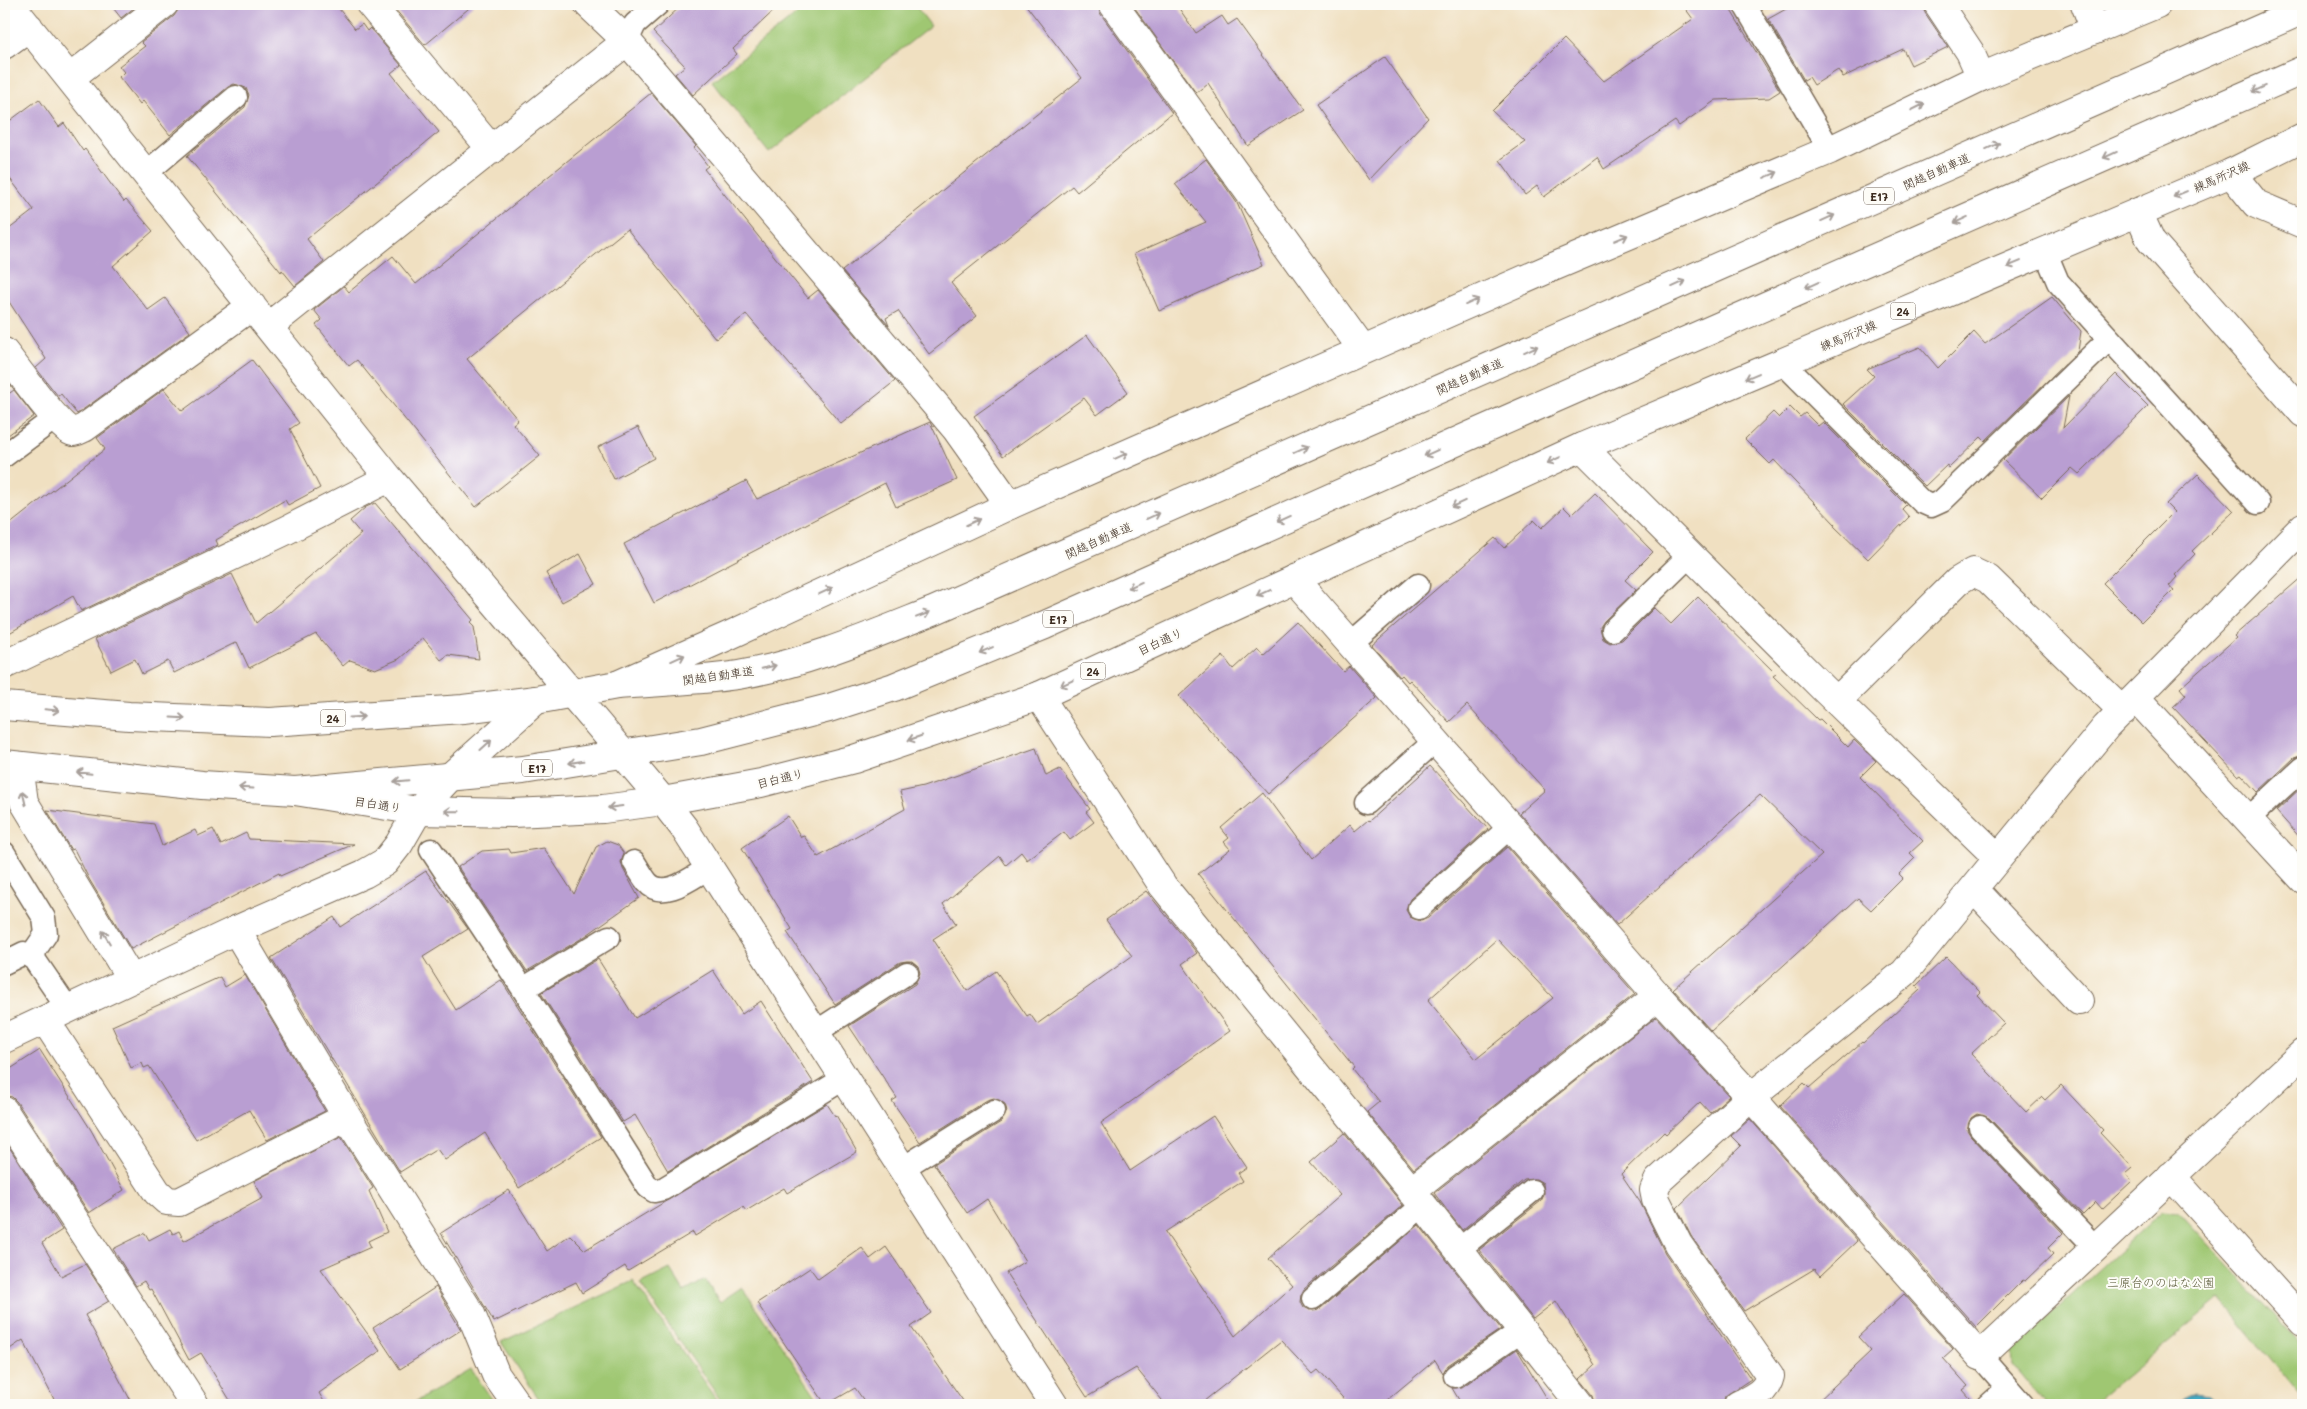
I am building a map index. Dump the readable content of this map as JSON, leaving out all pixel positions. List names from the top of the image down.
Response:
{
  "streets": {
    "main road": [
      "関越自動車道",
      "練馬所沢線",
      "E17",
      "24",
      "目白通り"
    ]
  },
  "crossings": [
    ["関越自動車道", "24"],
    ["練馬所沢線", "目白通り"],
    ["E17", "目白通り"]
  ],
  "parks": ["三原台ののはな公園"]
}
